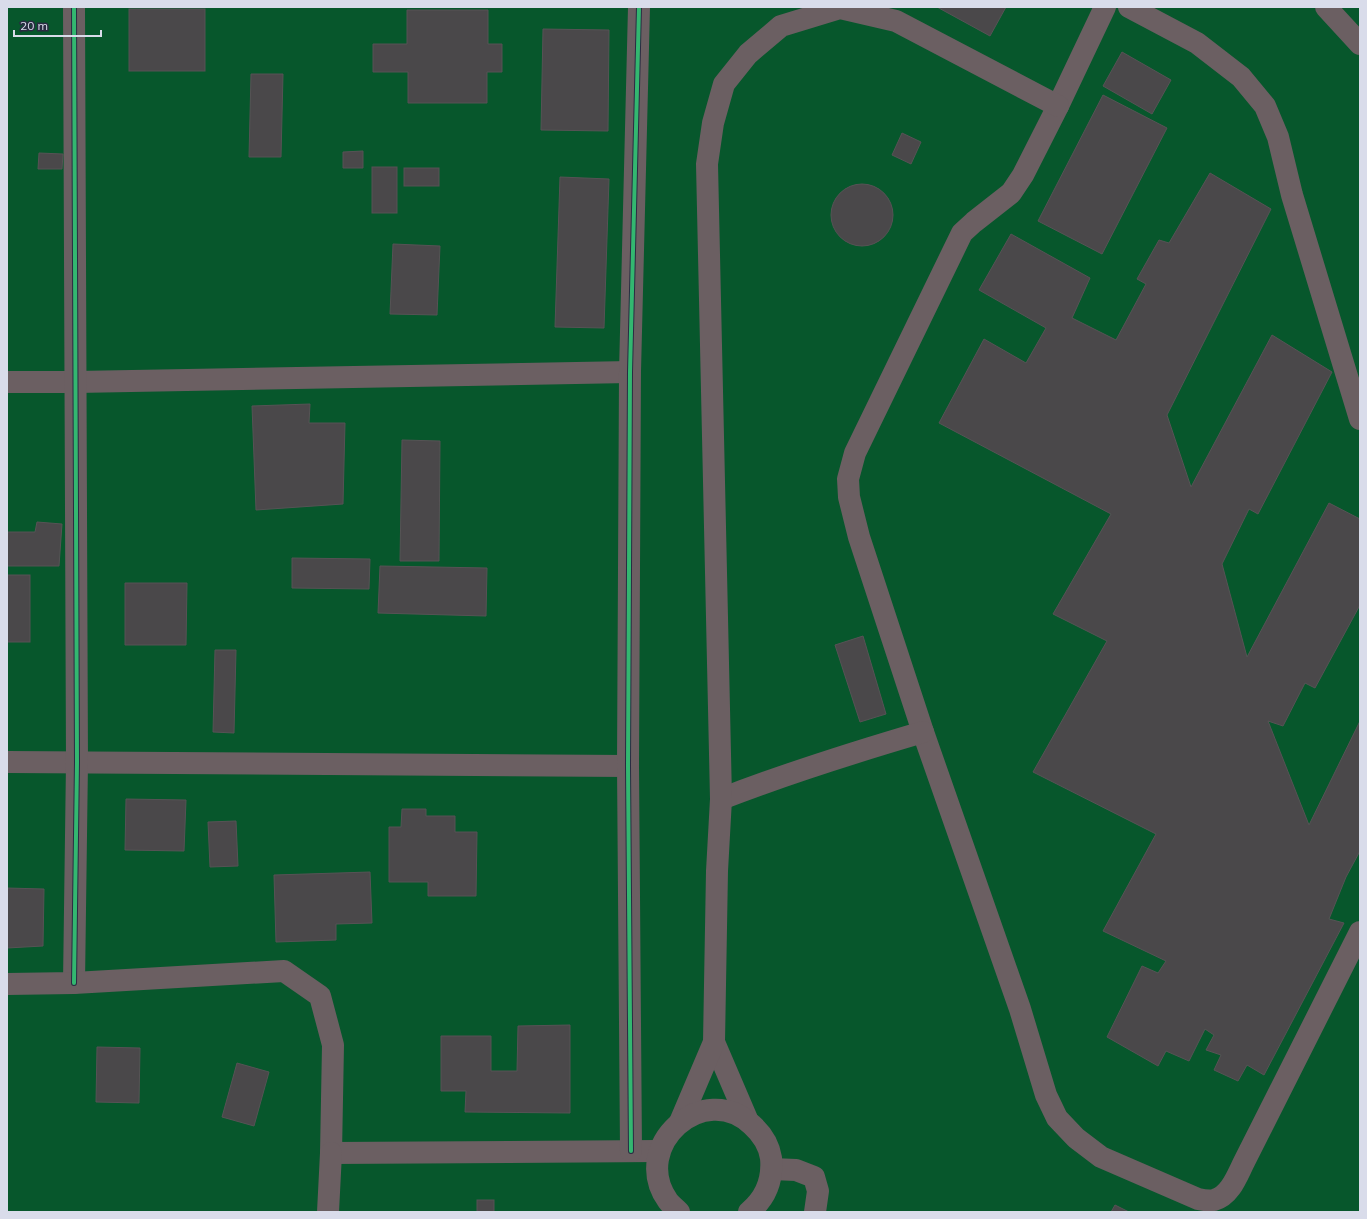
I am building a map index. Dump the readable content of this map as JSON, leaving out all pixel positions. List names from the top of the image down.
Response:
{
  "scale_bar": "20 m"
}
